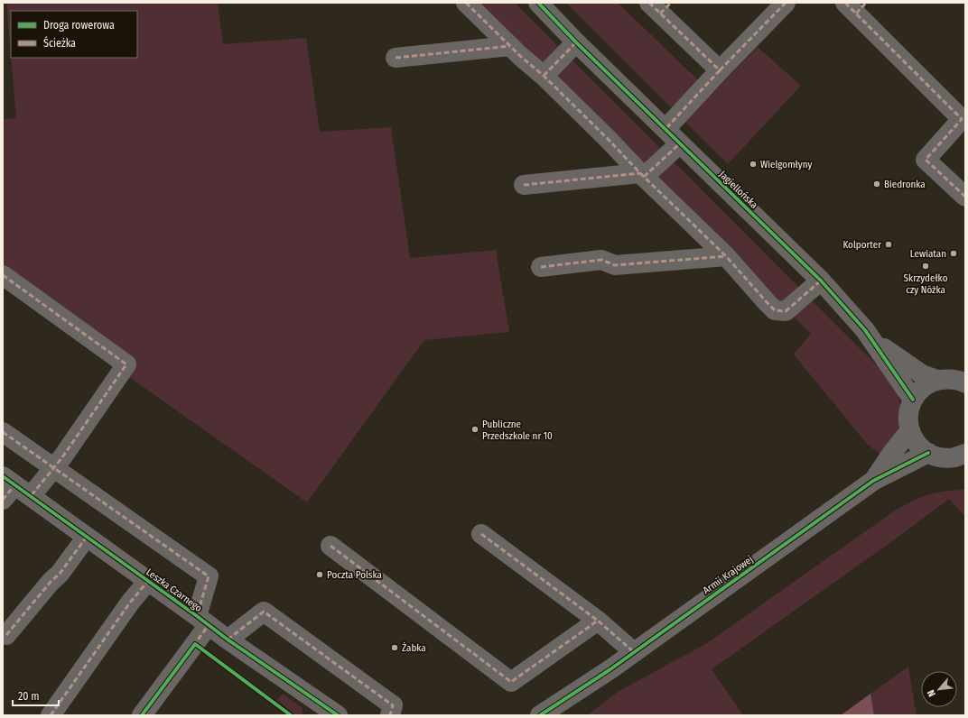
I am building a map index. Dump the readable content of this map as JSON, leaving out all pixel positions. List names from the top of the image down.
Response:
{
  "streets": {
    "street": ["Jagiellońska", "Armii Krajowej", "Leszka Czarnego"]
  },
  "places": [
    "Wielgomłyny",
    "Biedronka",
    "Kolporter",
    "Lewiatan",
    "Skrzydełko czy Nóżka",
    "Publiczne Przedszkole nr 10",
    "Poczta Polska",
    "Żabka"
  ],
  "legend": ["Droga rowerowa", "Ścieżka"],
  "scale_bar": "20 m",
  "north": "bottom left"
}
